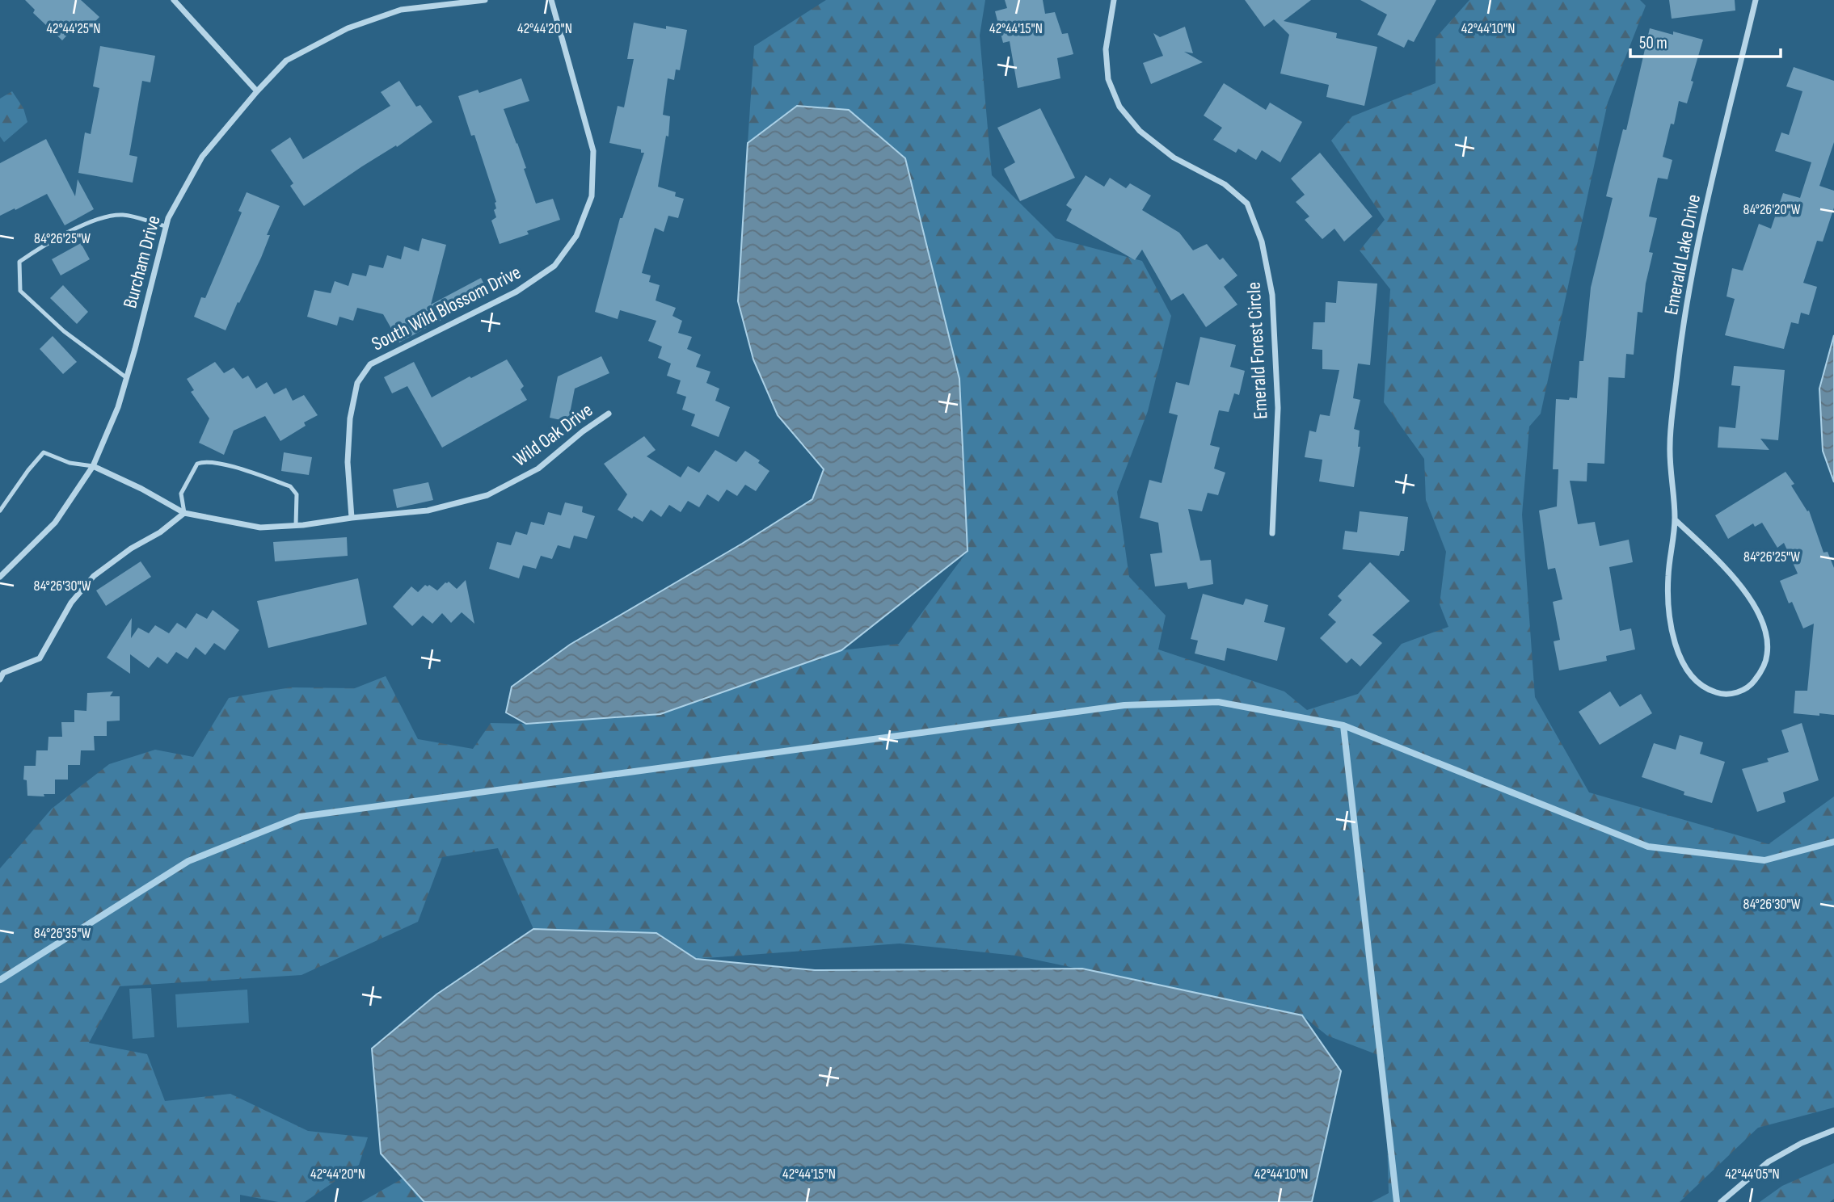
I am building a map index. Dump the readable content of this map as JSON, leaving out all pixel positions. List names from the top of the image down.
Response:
{
  "streets": {
    "street": [
      "Emerald Lake Drive",
      "Burcham Drive",
      "South Wild Blossom Drive",
      "Emerald Forest Circle",
      "Wild Oak Drive"
    ]
  },
  "crossings": [
    ["South Wild Blossom Drive", "Wild Oak Drive"]
  ],
  "scale_bar": "50 m",
  "coordinates": [
    "42°44'25\"N",
    "42°44'20\"N",
    "42°44'15\"N",
    "42°44'10\"N",
    "84°26'20\"W",
    "84°26'25\"W",
    "84°26'30\"W",
    "84°26'35\"W",
    "42°44'05\"N"
  ]
}
